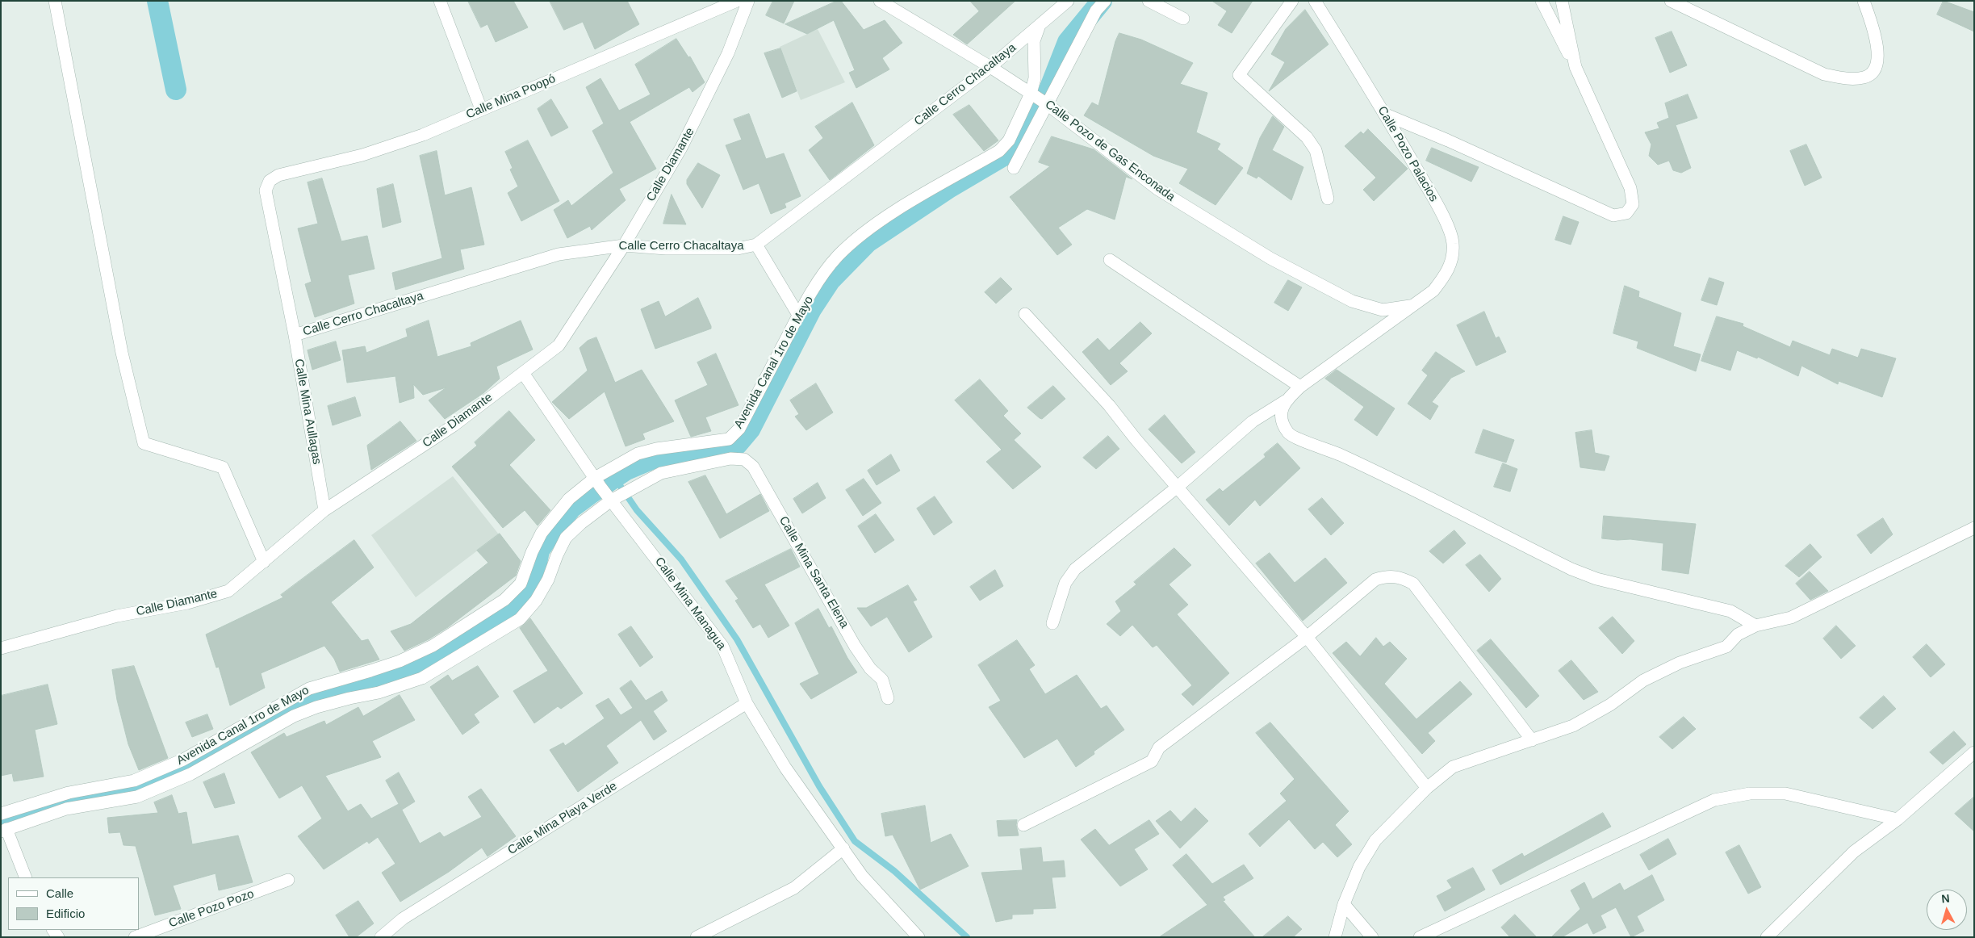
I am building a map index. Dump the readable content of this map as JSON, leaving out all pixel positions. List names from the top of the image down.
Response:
{
  "streets": {
    "street": [
      "Calle Cerro Chacaltaya",
      "Calle Mina Poopó",
      "Calle Pozo de Gas Enconada",
      "Calle Pozo Palacios",
      "Calle Diamante",
      "Avenida Canal 1ro de Mayo",
      "Calle Mina Aullagas",
      "Calle Mina Santa Elena",
      "Calle Mina Managua",
      "Calle Mina Playa Verde",
      "Calle Pozo Pozo"
    ]
  },
  "crossings": [
    ["Calle Cerro Chacaltaya", "Calle Pozo de Gas Enconada"],
    ["Calle Cerro Chacaltaya", "Calle Diamante"],
    ["Calle Cerro Chacaltaya", "Avenida Canal 1ro de Mayo"],
    ["Calle Cerro Chacaltaya", "Calle Mina Aullagas"],
    ["Calle Mina Poopó", "Calle Mina Aullagas"],
    ["Calle Pozo de Gas Enconada", "Calle Pozo Palacios"],
    ["Calle Pozo de Gas Enconada", "Avenida Canal 1ro de Mayo"],
    ["Calle Diamante", "Calle Mina Aullagas"],
    ["Calle Diamante", "Calle Mina Managua"],
    ["Avenida Canal 1ro de Mayo", "Calle Mina Santa Elena"],
    ["Avenida Canal 1ro de Mayo", "Calle Mina Managua"],
    ["Calle Mina Managua", "Calle Mina Playa Verde"]
  ],
  "legend": ["Calle", "Edificio"],
  "north": "top"
}
